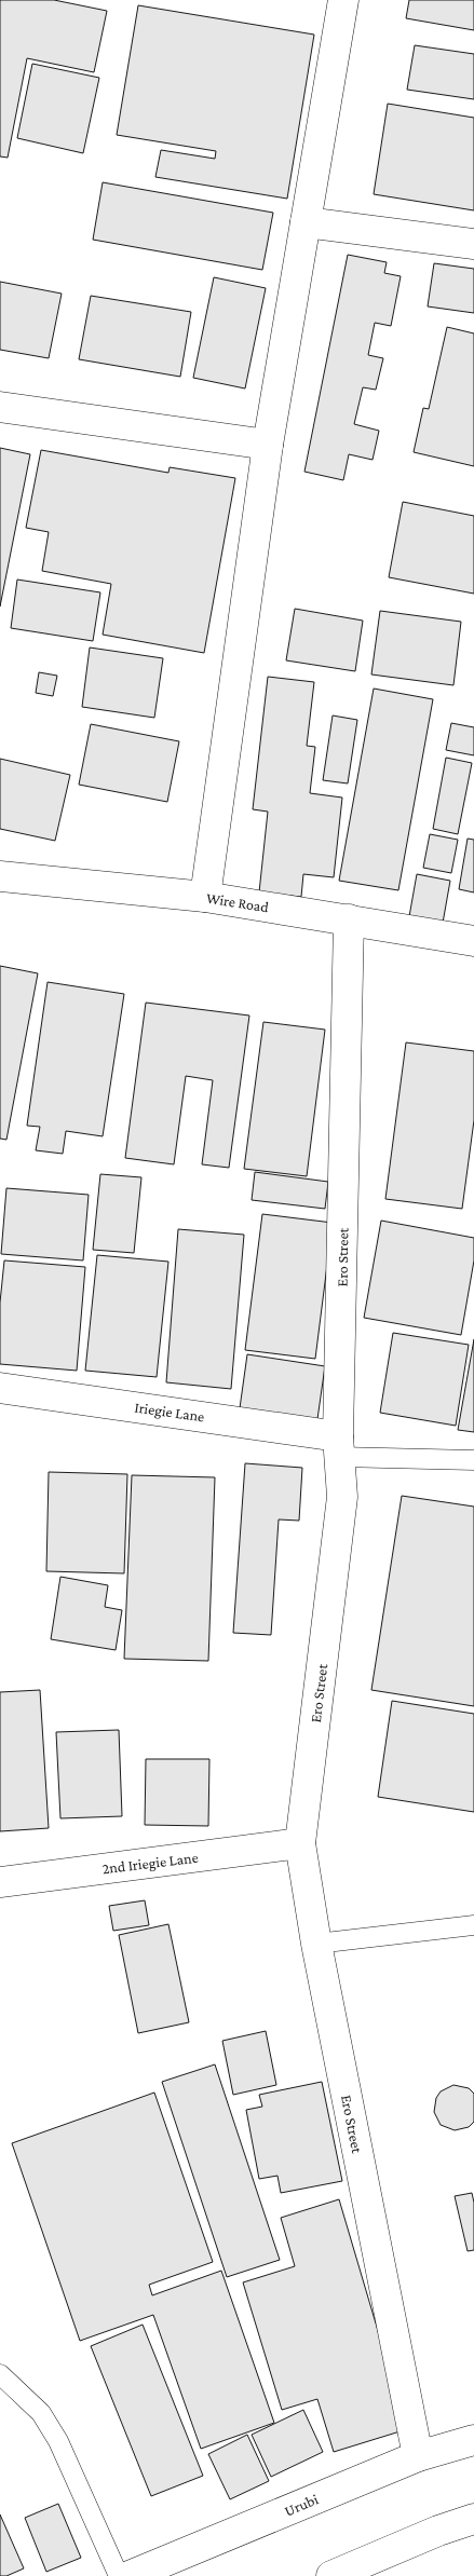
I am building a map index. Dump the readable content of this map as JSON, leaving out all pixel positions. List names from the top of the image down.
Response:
{
  "streets": {
    "main road": [
      "Wire Road",
      "Ero Street",
      "Iriegie Lane",
      "2nd Iriegie Lane",
      "Urubi"
    ]
  },
  "crossings": [
    ["Wire Road", "Ero Street"],
    ["Ero Street", "Iriegie Lane"],
    ["Ero Street", "2nd Iriegie Lane"],
    ["Ero Street", "Urubi"]
  ]
}
